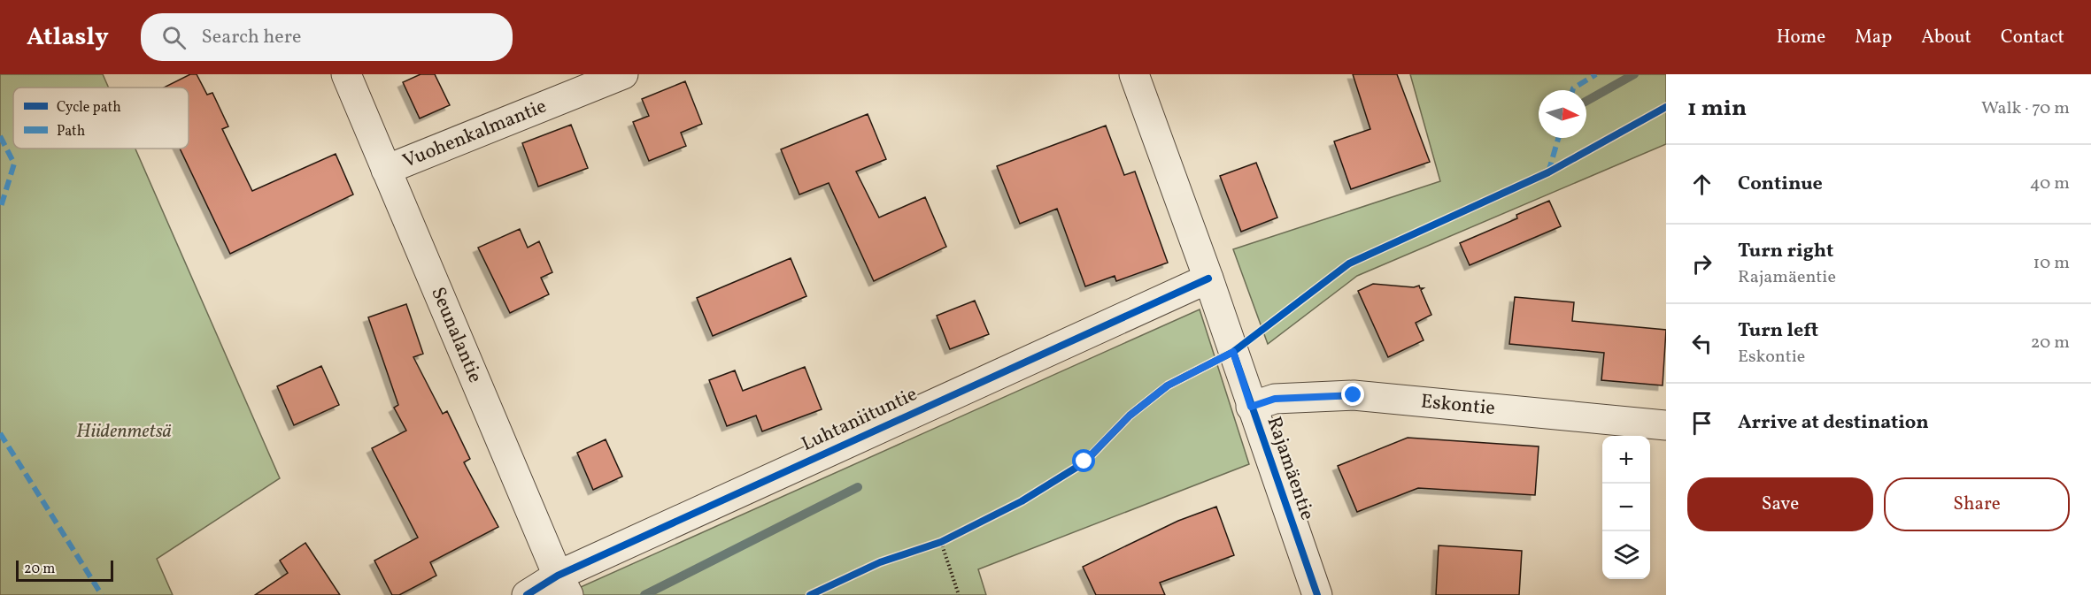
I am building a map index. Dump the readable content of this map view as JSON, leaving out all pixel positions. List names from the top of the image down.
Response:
{
  "streets": {
    "street": [
      "Vuohenkalmantie",
      "Seunalantie",
      "Eskontie",
      "Luhtaniituntie",
      "Rajamäentie"
    ]
  },
  "crossings": [
    ["Vuohenkalmantie", "Seunalantie"],
    ["Seunalantie", "Luhtaniituntie"],
    ["Eskontie", "Rajamäentie"],
    ["Luhtaniituntie", "Rajamäentie"]
  ],
  "parks": ["Hiidenmetsä"],
  "legend": ["Cycle path", "Path"],
  "scale_bar": "20 m",
  "north": "right",
  "page": {
    "header": "Atlasly",
    "search": "Search here",
    "nav": [
      "Home",
      "Map",
      "About",
      "Contact"
    ],
    "heading": ["1 min", "Walk · 70 m"],
    "list": [
      ["Continue", "40 m"],
      ["Turn right", "Rajamäentie", "10 m"],
      ["Turn left", "Eskontie", "20 m"],
      "Arrive at destination"
    ],
    "map_buttons": ["+", "−"],
    "buttons": ["Save", "Share"],
    "scale": "20 m"
  }
}
